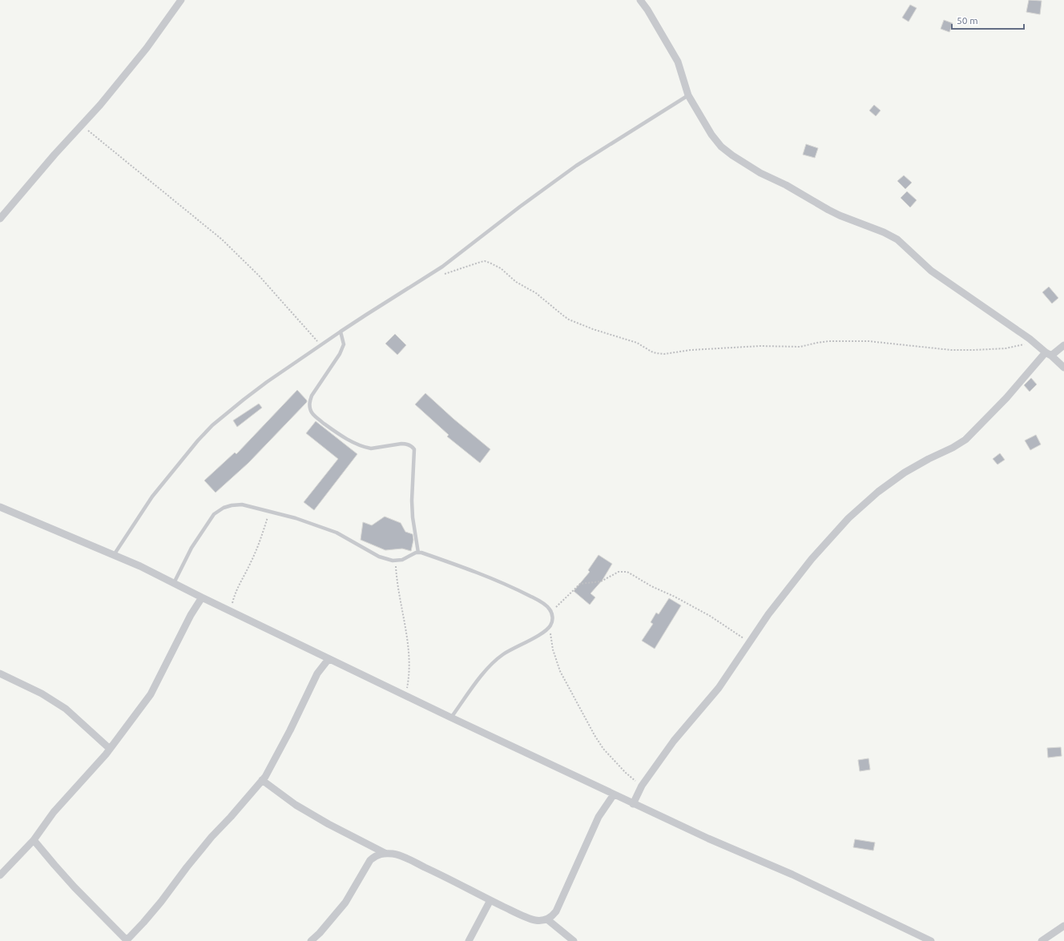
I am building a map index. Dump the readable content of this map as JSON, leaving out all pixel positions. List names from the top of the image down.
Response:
{
  "scale_bar": "50 m"
}
